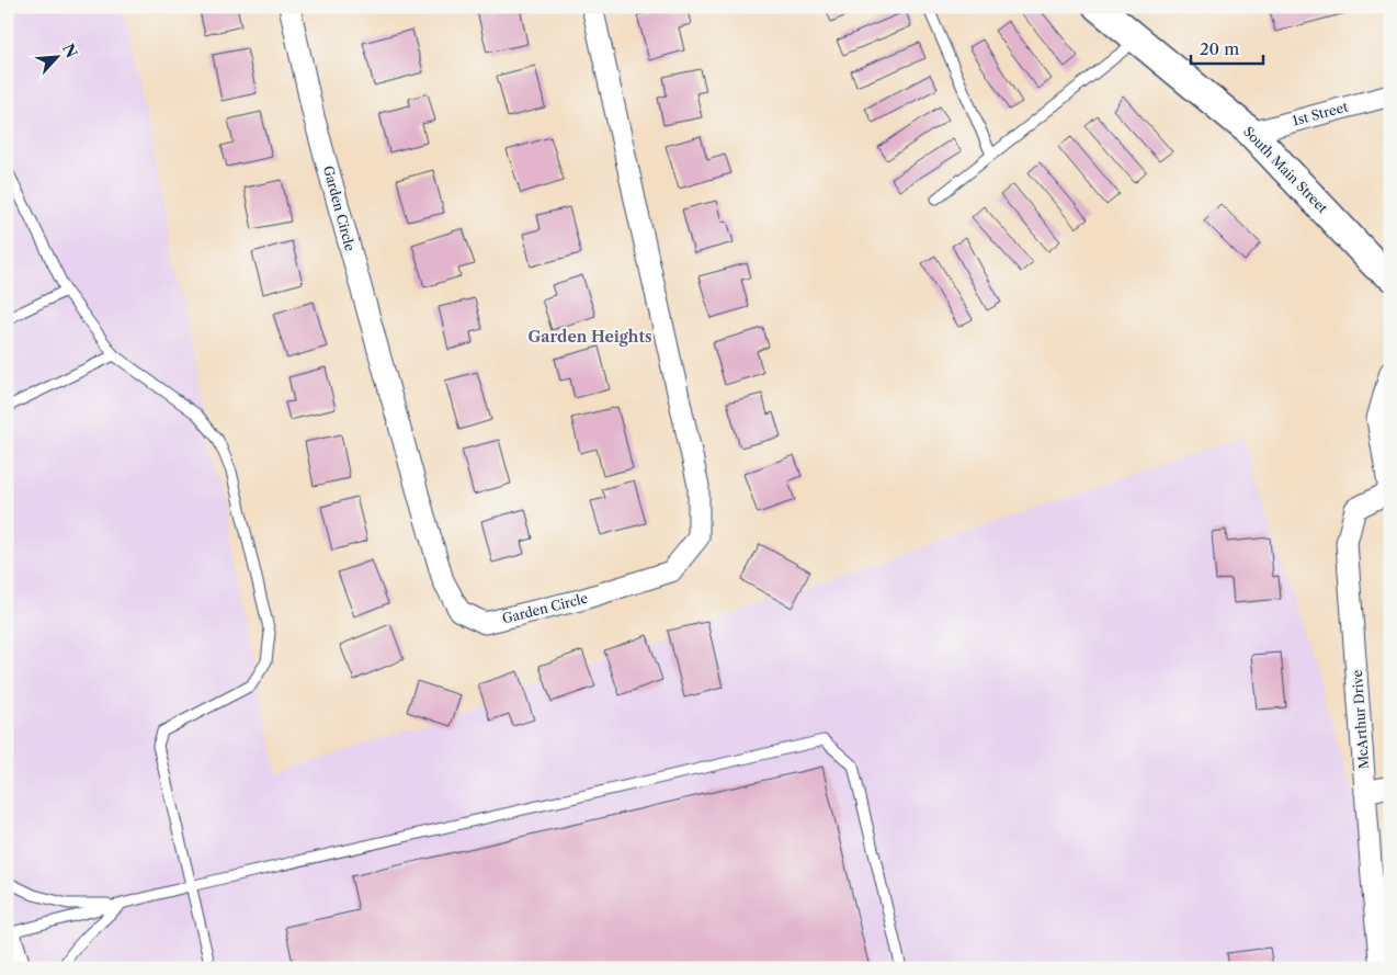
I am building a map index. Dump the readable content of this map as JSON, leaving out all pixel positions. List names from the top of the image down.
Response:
{
  "streets": {
    "street": [
      "1st Street",
      "South Main Street",
      "Garden Circle",
      "McArthur Drive"
    ]
  },
  "crossings": [
    ["1st Street", "South Main Street"]
  ],
  "districts": ["Garden Heights"],
  "scale_bar": "20 m",
  "north": "top right"
}
